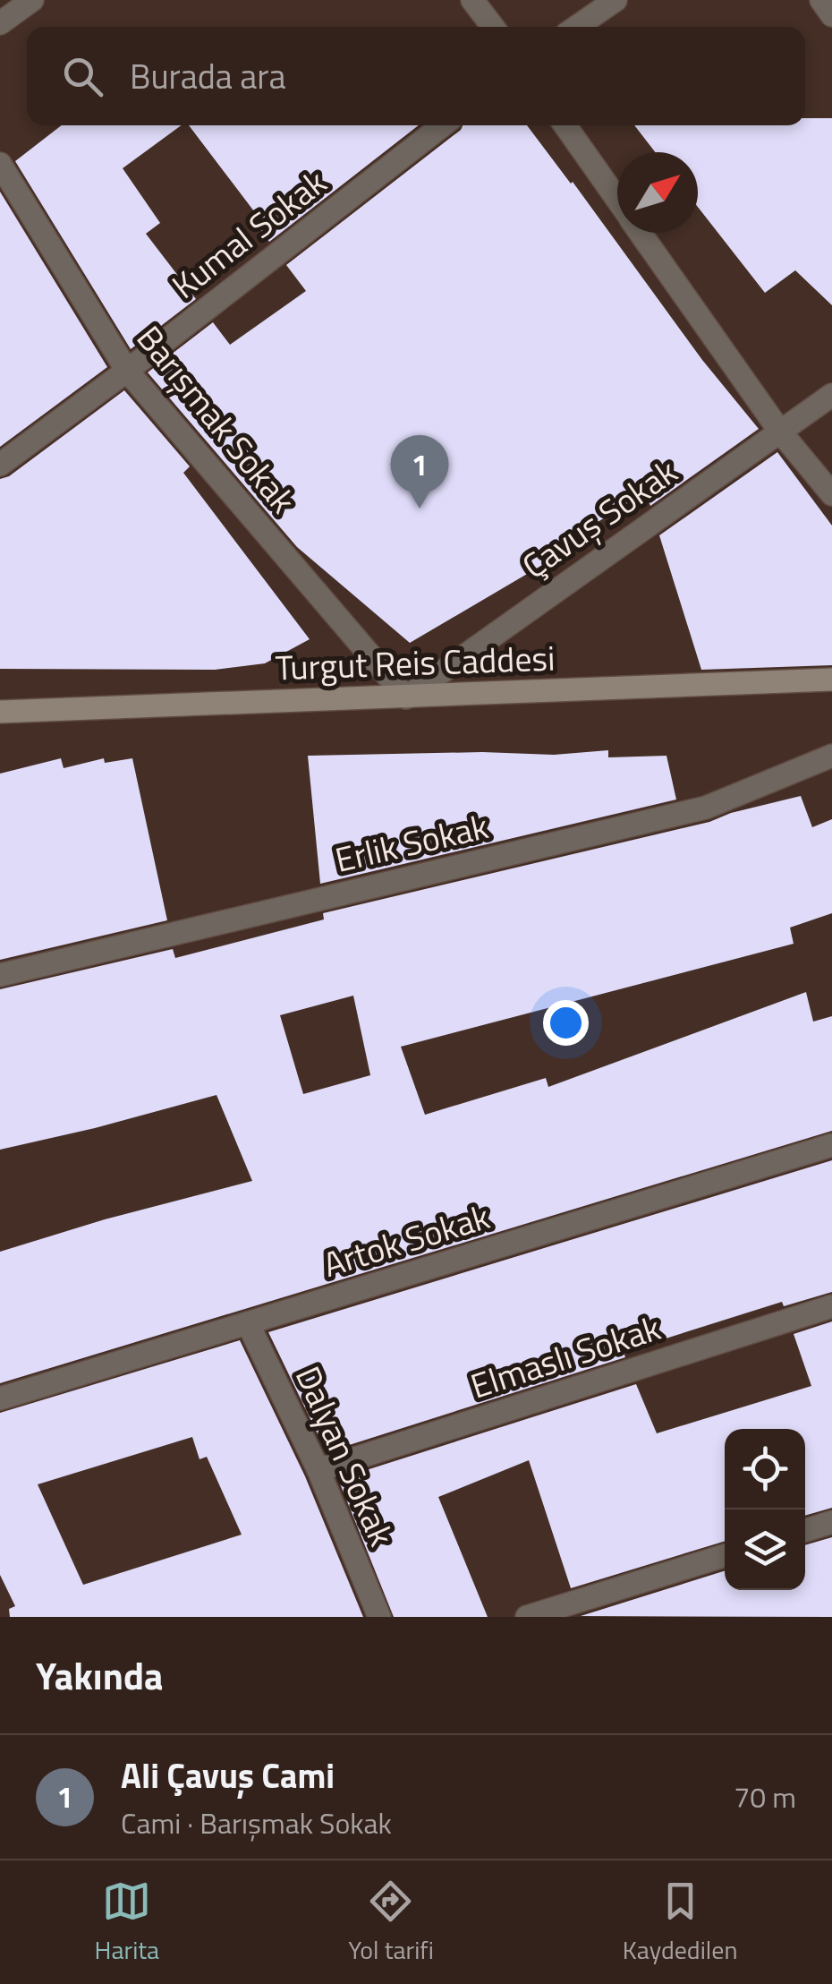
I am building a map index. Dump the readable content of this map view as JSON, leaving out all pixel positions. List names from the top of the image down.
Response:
{
  "streets": {
    "main road": ["Turgut Reis Caddesi"],
    "street": [
      "Kumal Sokak",
      "Barışmak Sokak",
      "Çavuş Sokak",
      "Erlik Sokak",
      "Artok Sokak",
      "Elmaslı Sokak",
      "Dalyan Sokak"
    ]
  },
  "crossings": [
    ["Kumal Sokak", "Barışmak Sokak"],
    ["Barışmak Sokak", "Çavuş Sokak"],
    ["Barışmak Sokak", "Turgut Reis Caddesi"],
    ["Çavuş Sokak", "Turgut Reis Caddesi"],
    ["Artok Sokak", "Dalyan Sokak"],
    ["Elmaslı Sokak", "Dalyan Sokak"]
  ],
  "north": "top right",
  "page": {
    "search": "Burada ara",
    "pins": "1",
    "heading": "Yakında",
    "list": [
      {
        "mark": "1",
        "name": "Ali Çavuş Cami",
        "note": "Cami · Barışmak Sokak",
        "value": "70 m"
      }
    ],
    "nav": ["Harita", "Yol tarifi", "Kaydedilen"]
  }
}
